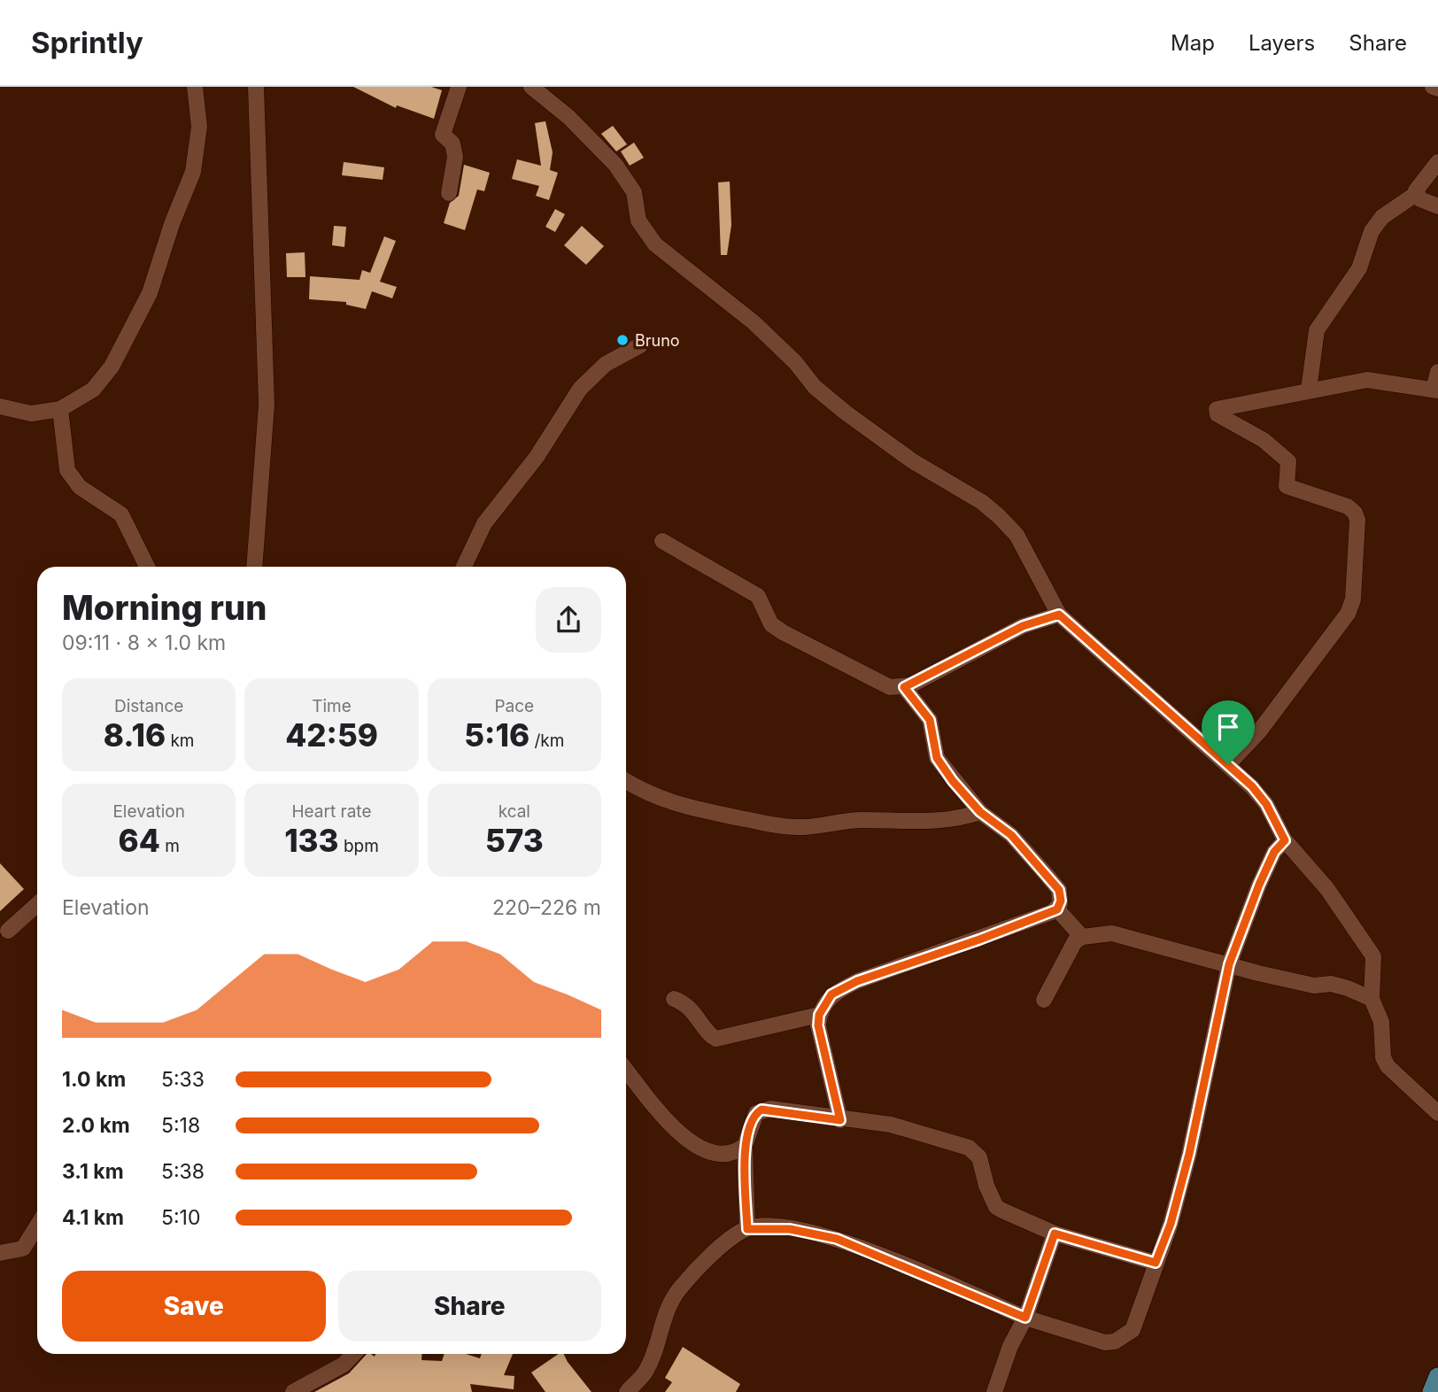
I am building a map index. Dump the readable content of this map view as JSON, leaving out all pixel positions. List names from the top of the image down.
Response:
{
  "places": ["Bruno"],
  "page": {
    "header": "Sprintly",
    "nav": ["Map", "Layers", "Share"],
    "heading": ["Morning run", "09:11 · 8 × 1.0 km"],
    "stats": [
      ["Distance", "8.16 km"],
      ["Time", "42:59"],
      ["Pace", "5:16 /km"],
      ["Elevation", "64 m"],
      ["Heart rate", "133 bpm"],
      ["kcal", "573"]
    ],
    "chart": ["Elevation", "220–226 m"],
    "list": [
      {
        "name": "1.0 km",
        "note": "5:33"
      },
      {
        "name": "2.0 km",
        "note": "5:18"
      },
      {
        "name": "3.1 km",
        "note": "5:38"
      },
      {
        "name": "4.1 km",
        "note": "5:10"
      }
    ],
    "buttons": ["Save", "Share"]
  }
}
